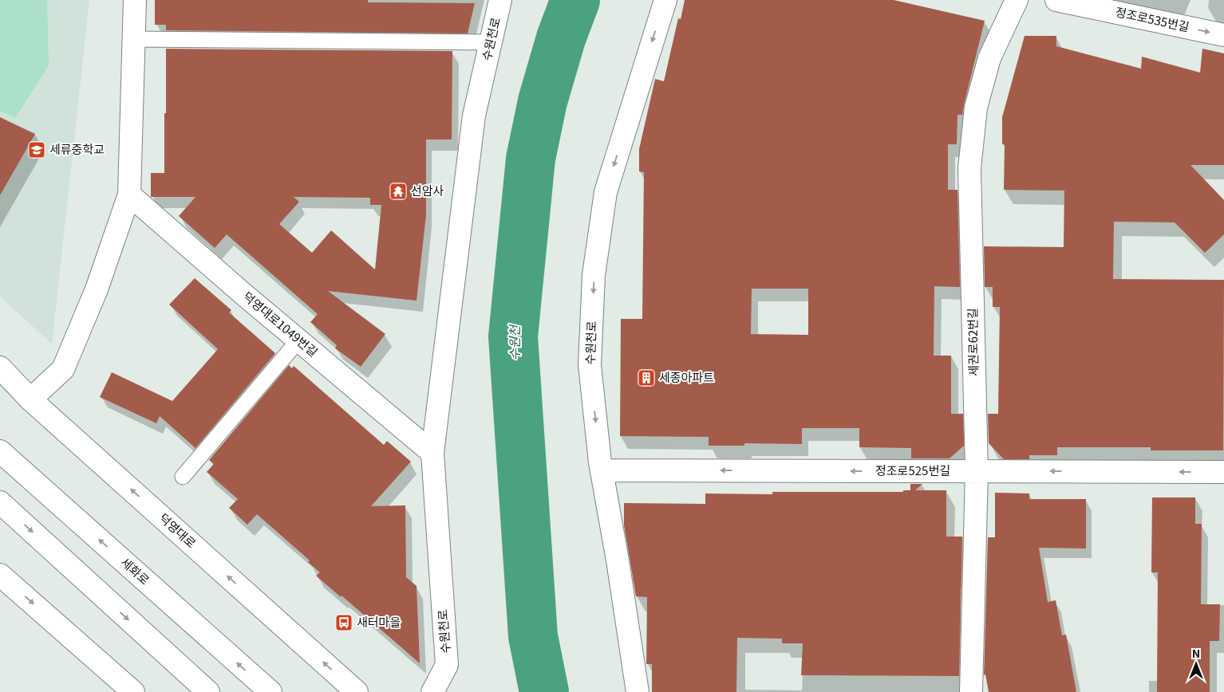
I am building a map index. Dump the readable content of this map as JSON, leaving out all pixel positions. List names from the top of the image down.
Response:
{
  "streets": {
    "street": [
      "정조로535번길",
      "수원천로",
      "덕영대로1049번길",
      "세권로62번길",
      "정조로525번길",
      "덕영대로",
      "세화로"
    ]
  },
  "crossings": [
    ["수원천로", "덕영대로1049번길"],
    ["수원천로", "정조로525번길"],
    ["세권로62번길", "정조로525번길"]
  ],
  "one_way": ["정조로535번길", "정조로525번길"],
  "water": ["수원천"],
  "places": {
    "school or university": ["세류중학교"],
    "temple": ["선암사"],
    "building": ["세종아파트"],
    "bus stop": ["새터마을"]
  },
  "north": "top"
}
